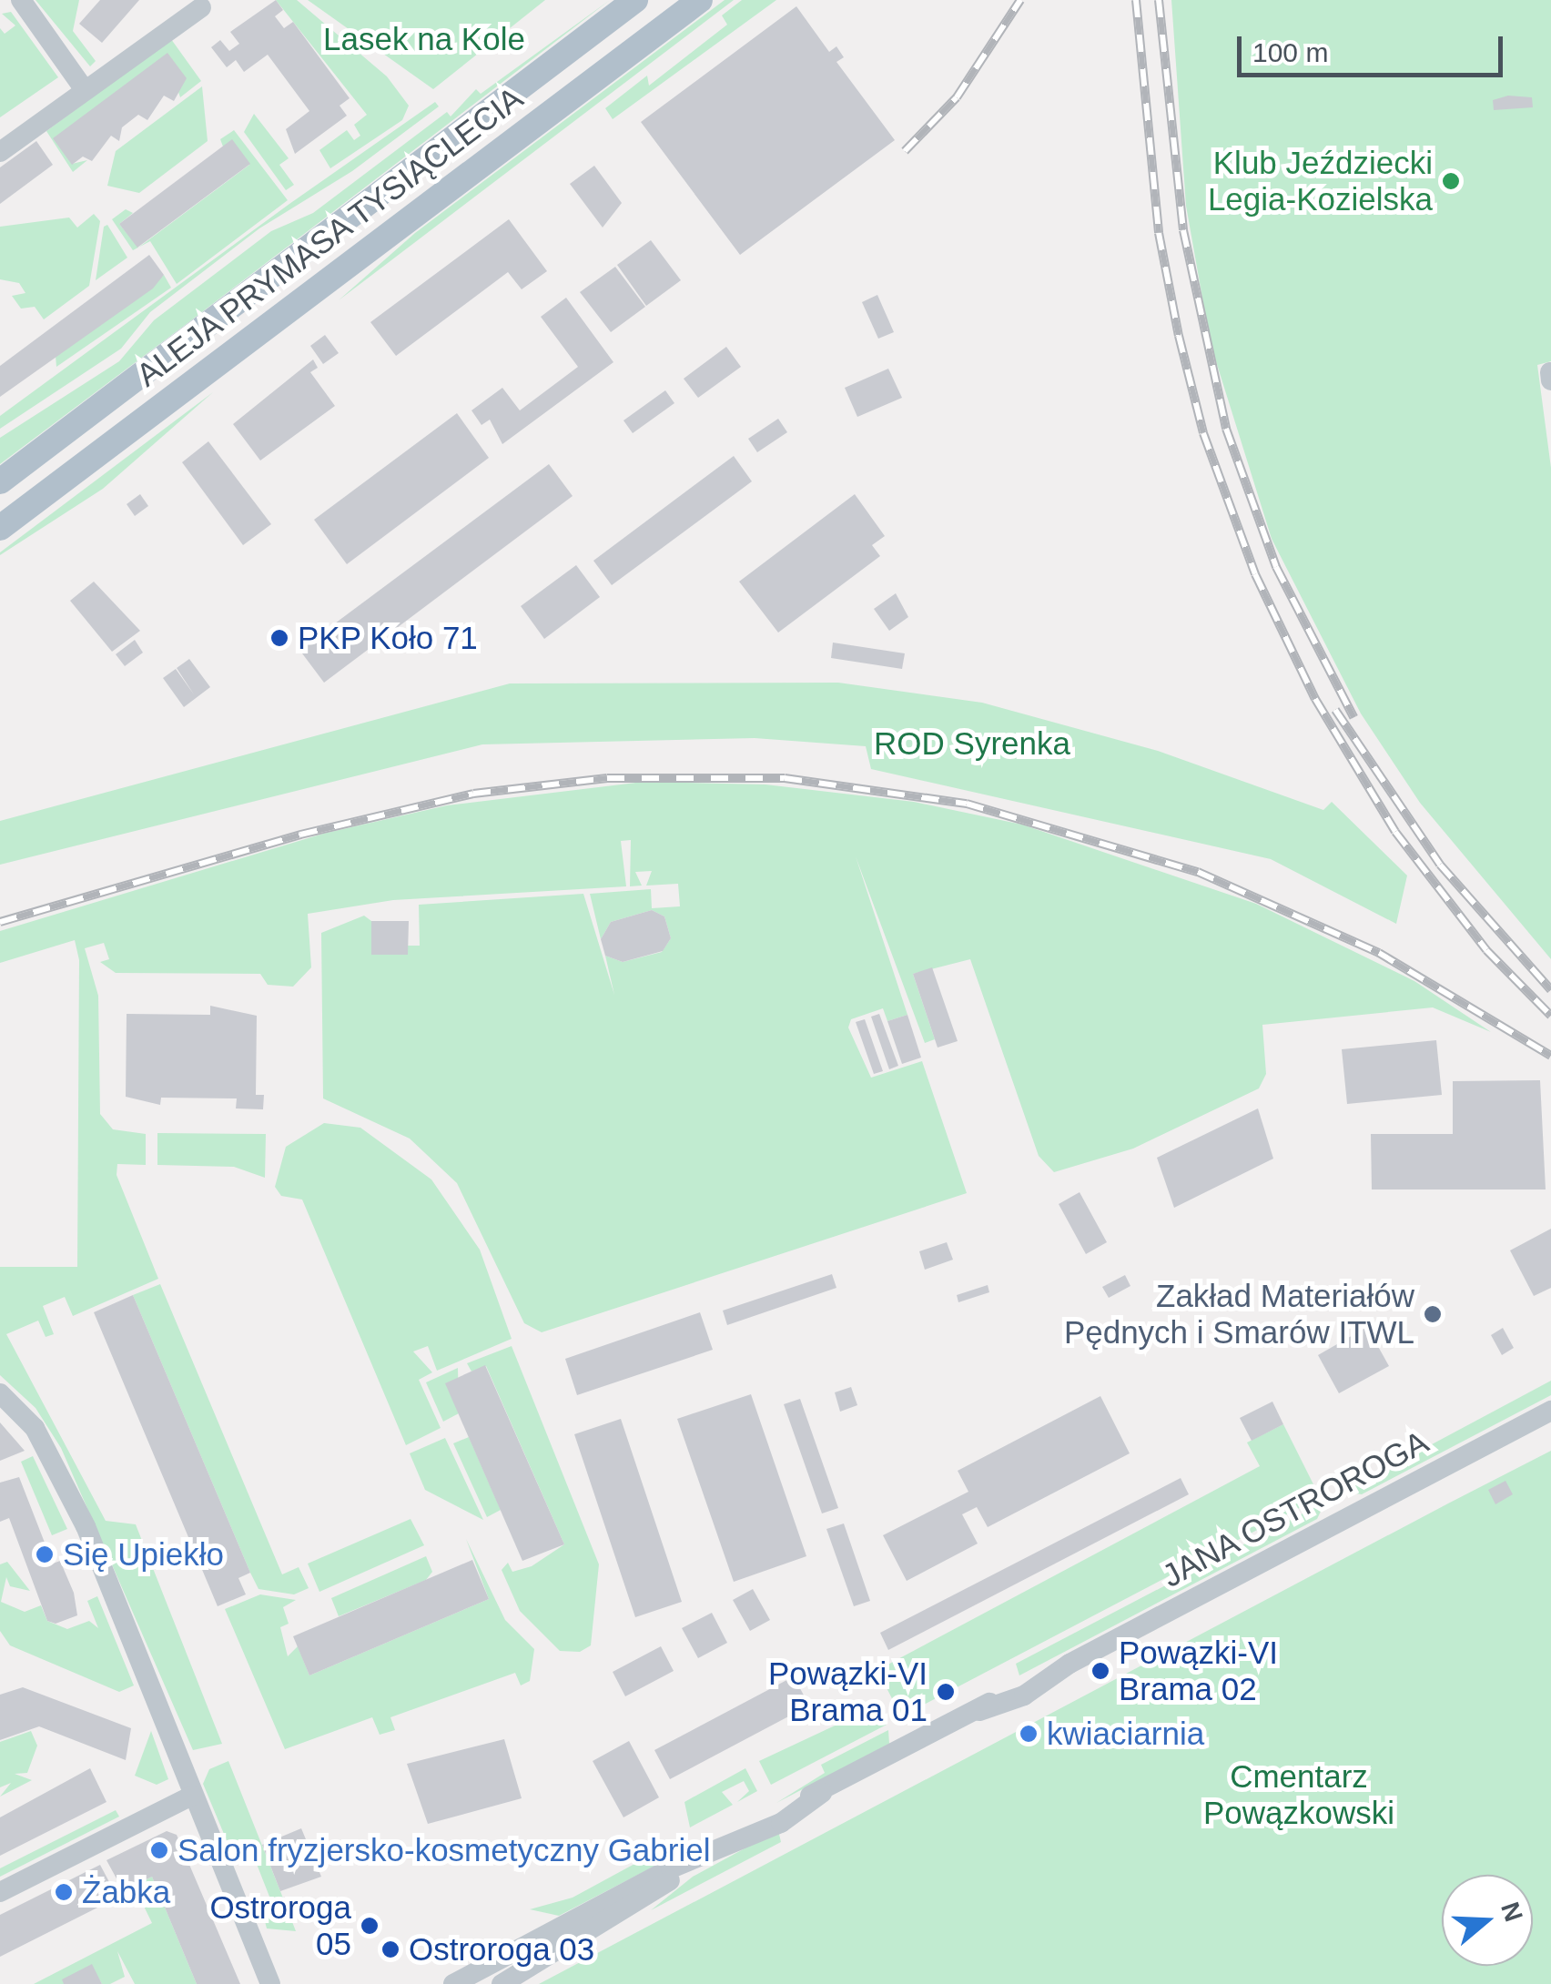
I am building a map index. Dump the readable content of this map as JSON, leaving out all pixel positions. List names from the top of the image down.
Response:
{
  "streets": {
    "main road": ["ALEJA PRYMASA TYSIĄCLECIA"],
    "street": ["JANA OSTROROGA"]
  },
  "parks": ["Lasek na Kole", "ROD Syrenka", "Cmentarz Powązkowski"],
  "places": [
    "Klub Jeździecki Legia-Kozielska",
    "PKP Koło 71",
    "Zakład Materiałów Pędnych i Smarów ITWL",
    "Się Upiekło",
    "Powązki-VI Brama 02",
    "Powązki-VI Brama 01",
    "kwiaciarnia",
    "Salon fryzjersko-kosmetyczny Gabriel",
    "Żabka",
    "Ostroroga 05",
    "Ostroroga 03"
  ],
  "scale_bar": "100 m",
  "north": "right"
}
